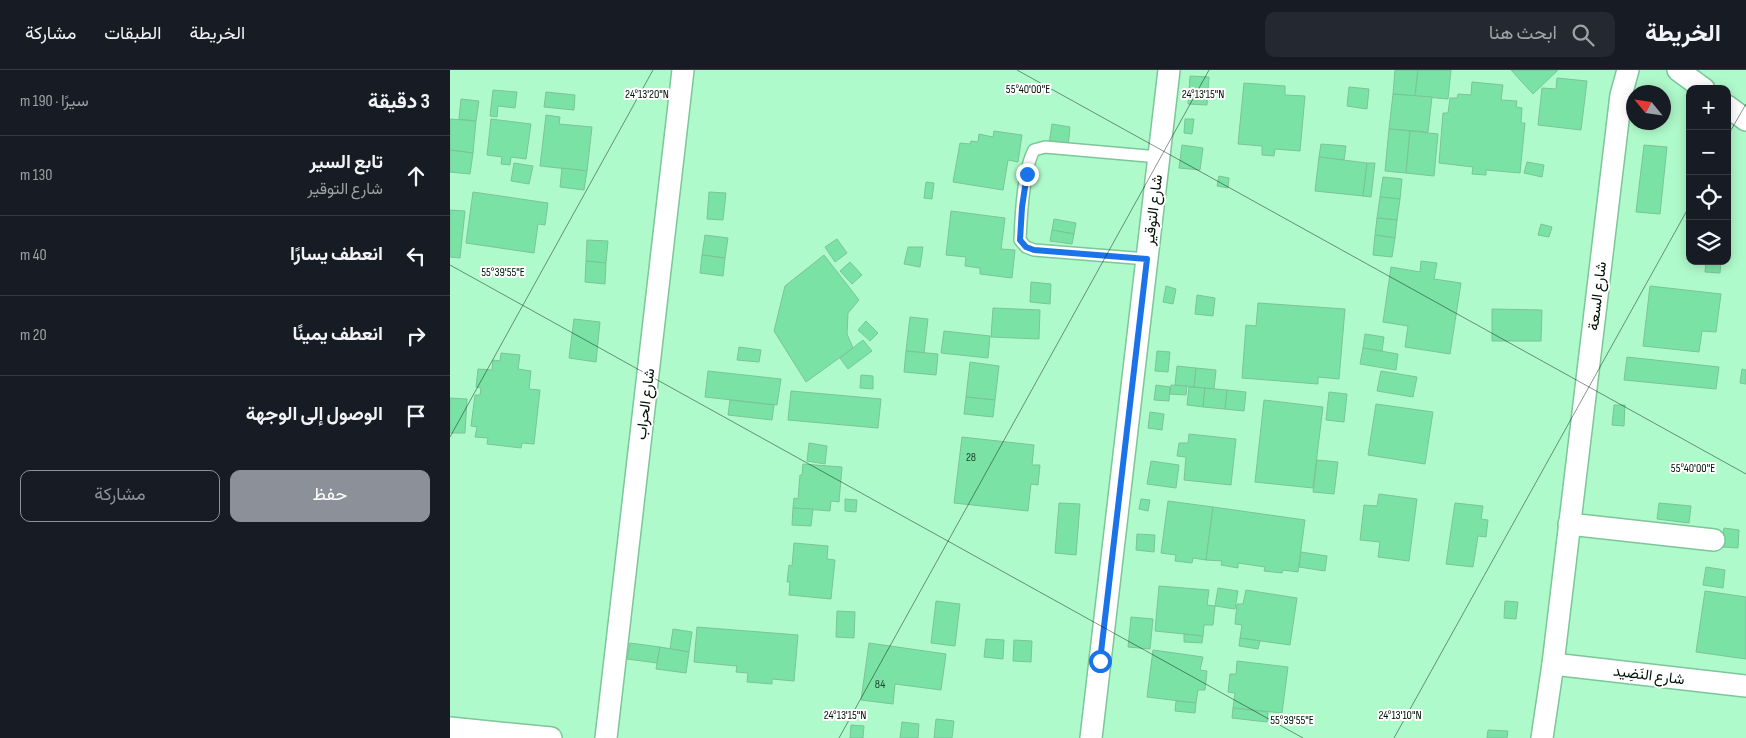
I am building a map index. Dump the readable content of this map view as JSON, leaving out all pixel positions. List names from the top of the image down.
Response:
{
  "streets": {
    "street": [
      "شارع التوقير",
      "شارع السعة",
      "شارع الحراب",
      "شارع النَضِيد"
    ]
  },
  "crossings": [
    ["شارع السعة", "شارع النَضِيد"]
  ],
  "house_numbers": ["28", "84"],
  "north": "top left",
  "page": {
    "header": "الخريطة",
    "search": "ابحث هنا",
    "nav": ["الخريطة", "الطبقات", "مشاركة"],
    "heading": ["3 دقيقة", "سيرًا · 190 m"],
    "map_buttons": ["+", "−"],
    "list": [
      ["تابع السير", "شارع التوقير", "130 m"],
      ["انعطف يسارًا", "40 m"],
      ["انعطف يمينًا", "20 m"],
      "الوصول إلى الوجهة"
    ],
    "buttons": ["حفظ", "مشاركة"]
  },
  "coordinates": [
    "55°40'00\"E",
    "24°13'20\"N",
    "24°13'15\"N",
    "55°39'55\"E",
    "24°13'10\"N"
  ]
}
